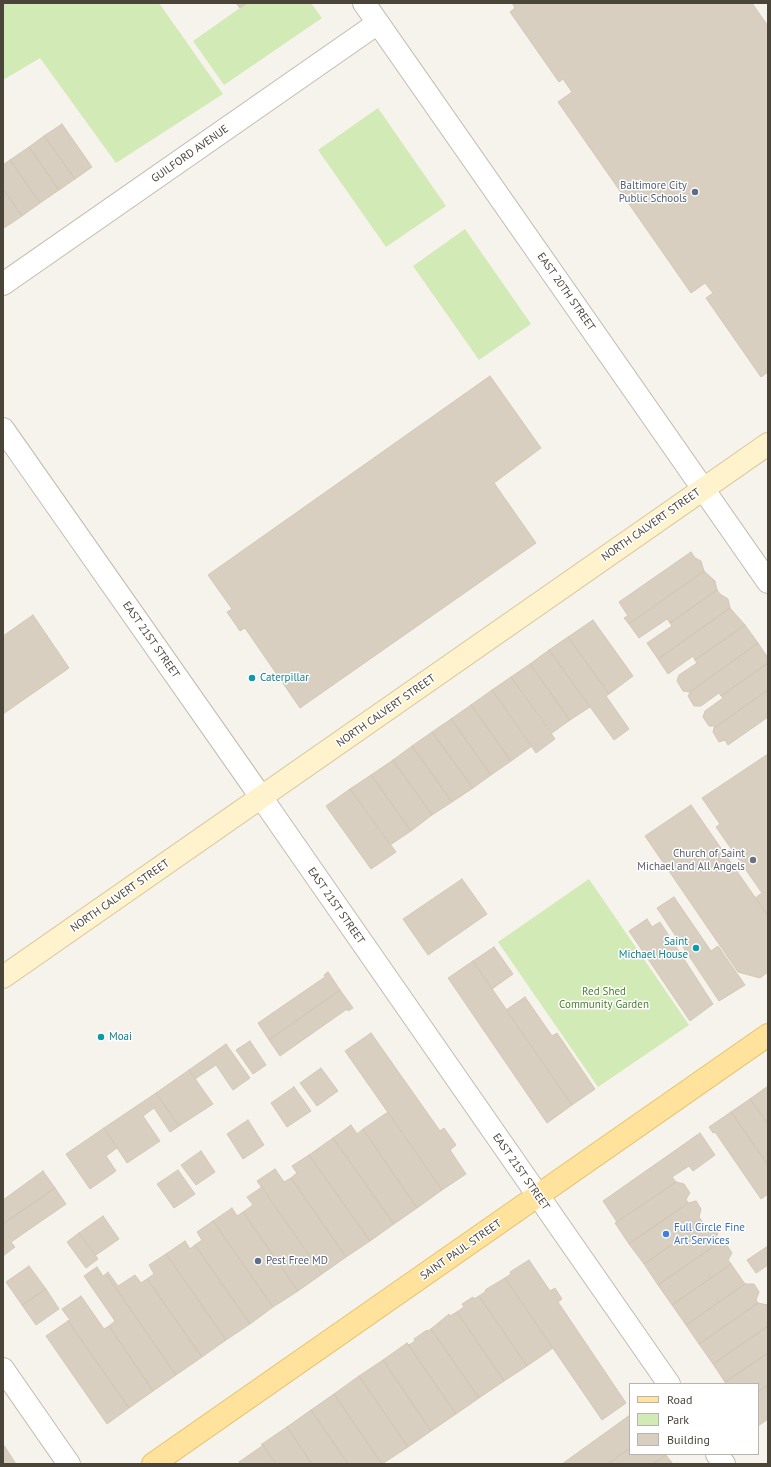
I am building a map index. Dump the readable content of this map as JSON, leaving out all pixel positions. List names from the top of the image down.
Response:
{
  "streets": {
    "main road": ["NORTH CALVERT STREET", "SAINT PAUL STREET"],
    "street": ["GUILFORD AVENUE", "EAST 20TH STREET", "EAST 21ST STREET"]
  },
  "crossings": [
    ["GUILFORD AVENUE", "EAST 20TH STREET"],
    ["EAST 20TH STREET", "NORTH CALVERT STREET"],
    ["NORTH CALVERT STREET", "EAST 21ST STREET"],
    ["EAST 21ST STREET", "SAINT PAUL STREET"]
  ],
  "parks": ["Red Shed Community Garden"],
  "places": [
    "Baltimore City Public Schools",
    "Caterpillar",
    "Church of Saint Michael and All Angels",
    "Saint Michael House",
    "Moai",
    "Full Circle Fine Art Services",
    "Pest Free MD"
  ],
  "legend": ["Road", "Park", "Building"]
}
